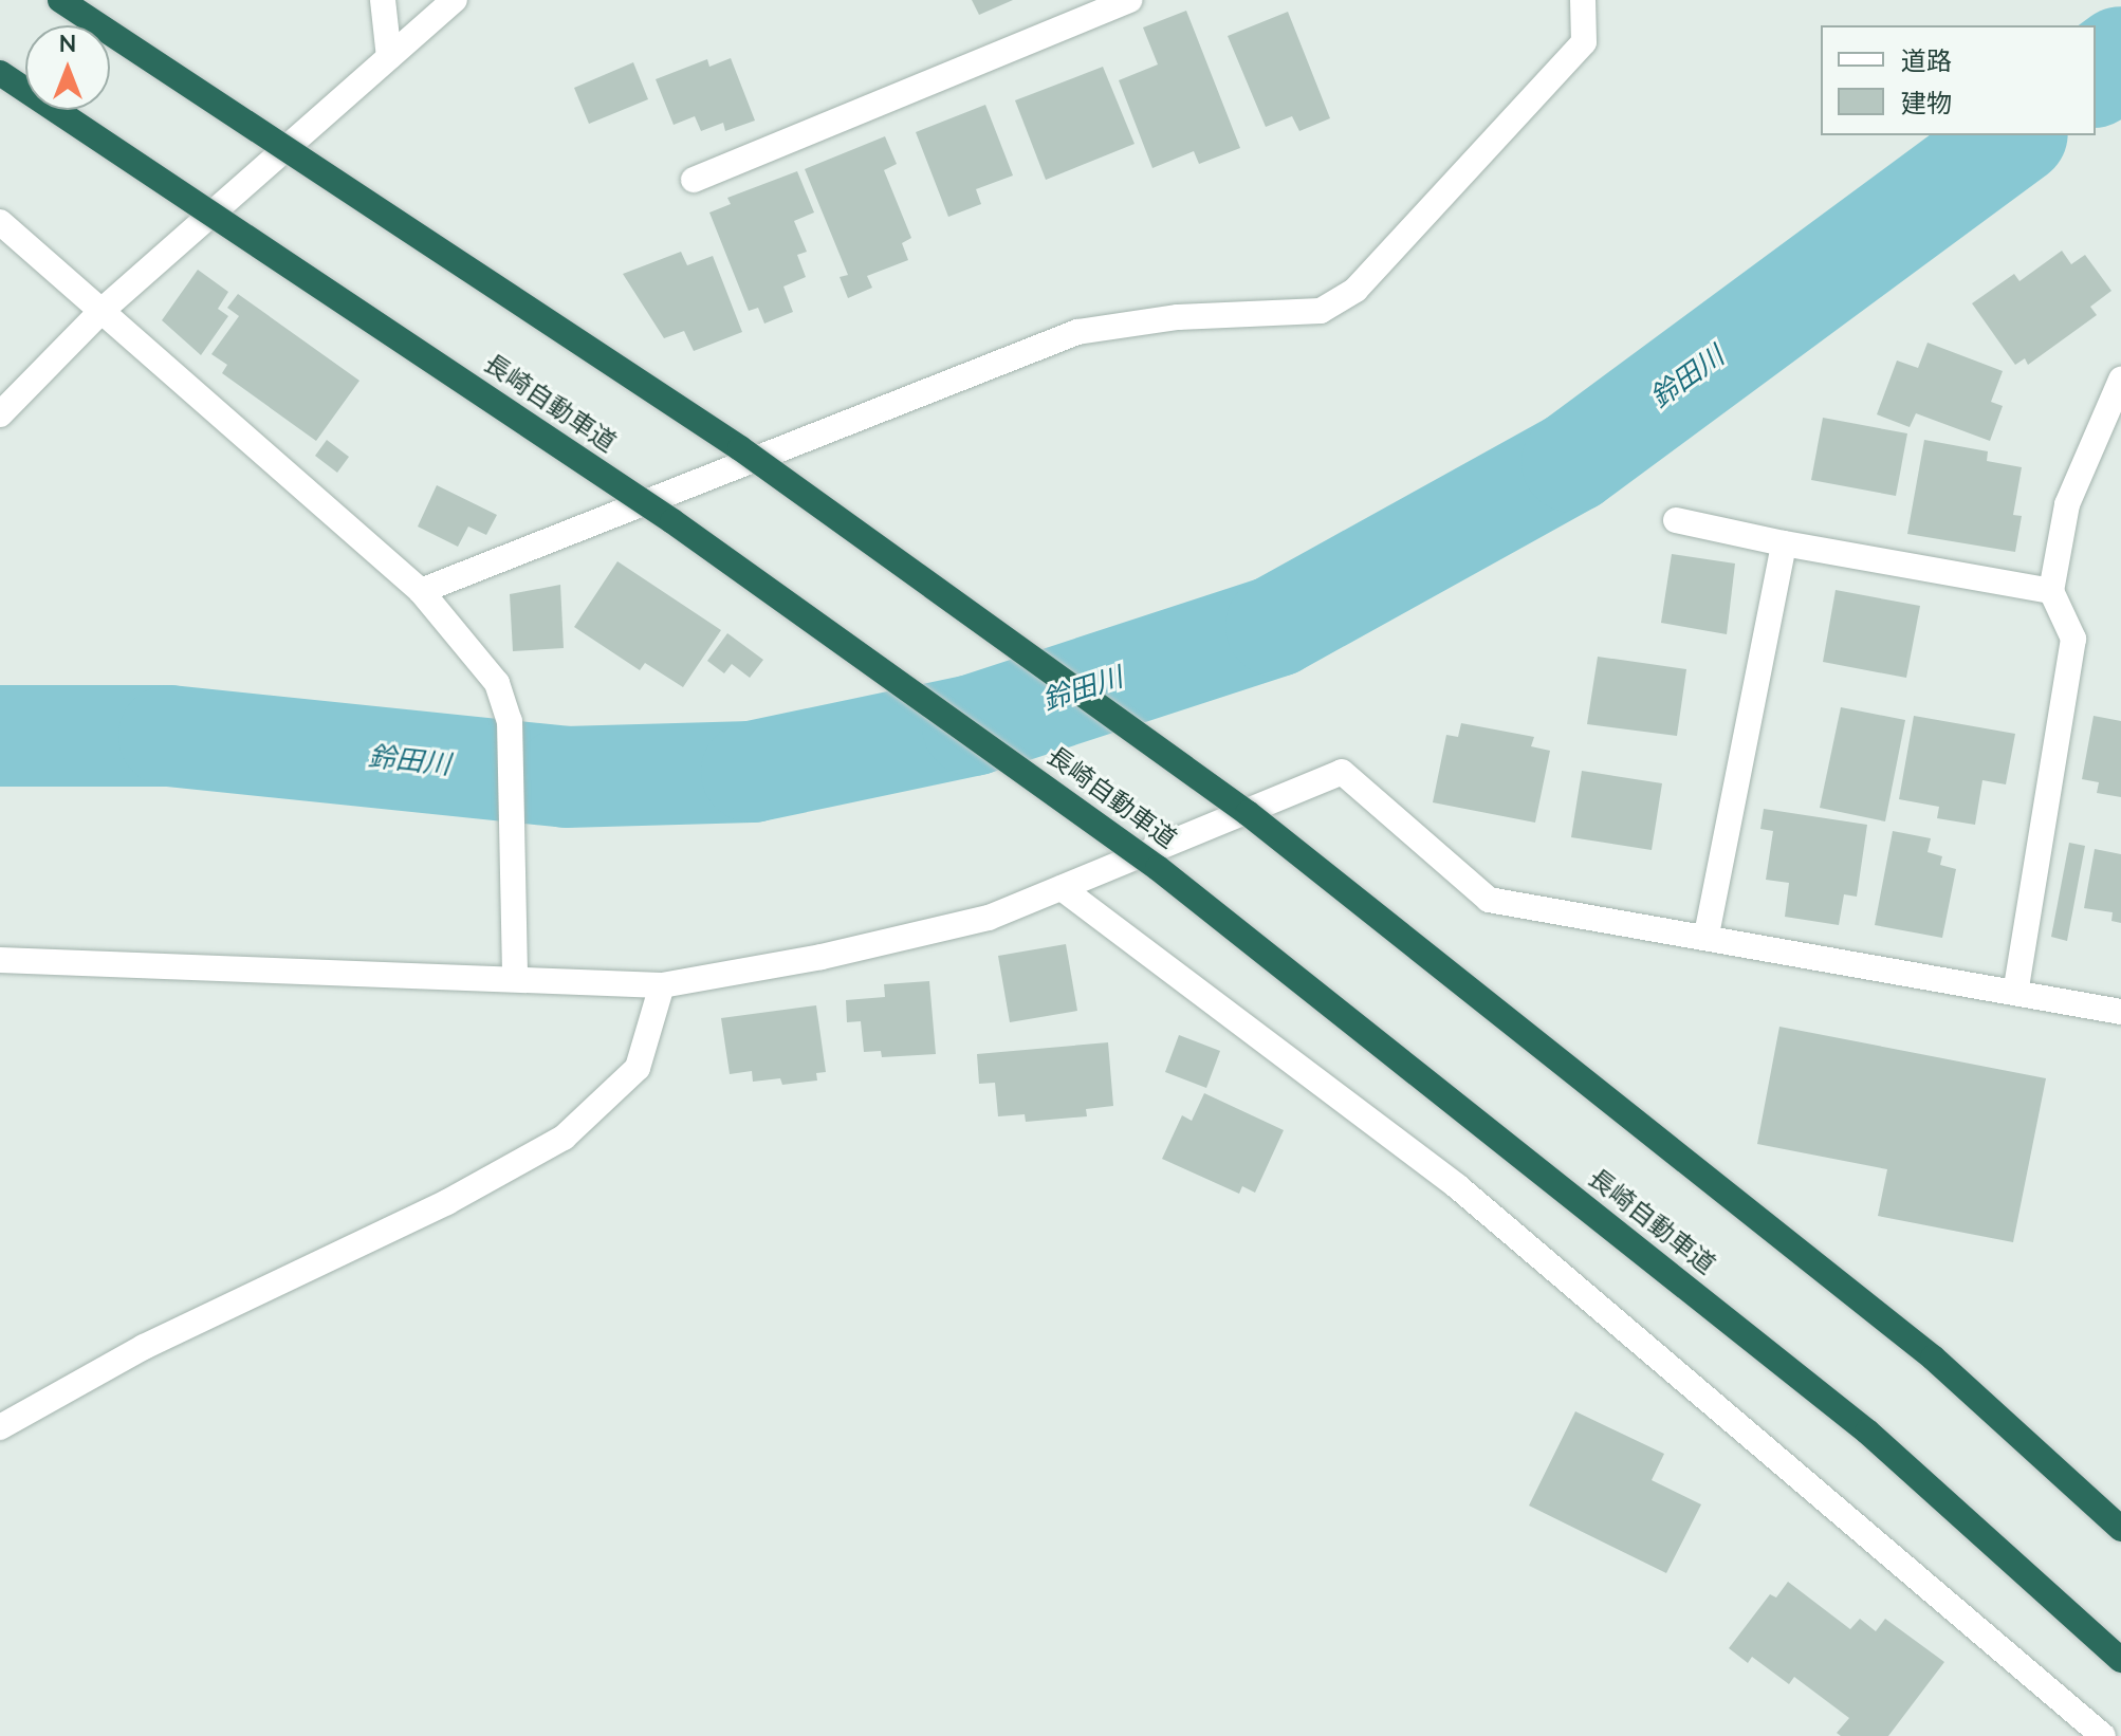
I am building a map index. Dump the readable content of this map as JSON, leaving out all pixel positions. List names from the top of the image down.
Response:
{
  "streets": {
    "highway": ["長崎自動車道"]
  },
  "water": ["鈴田川"],
  "legend": ["道路", "建物"],
  "north": "top"
}
